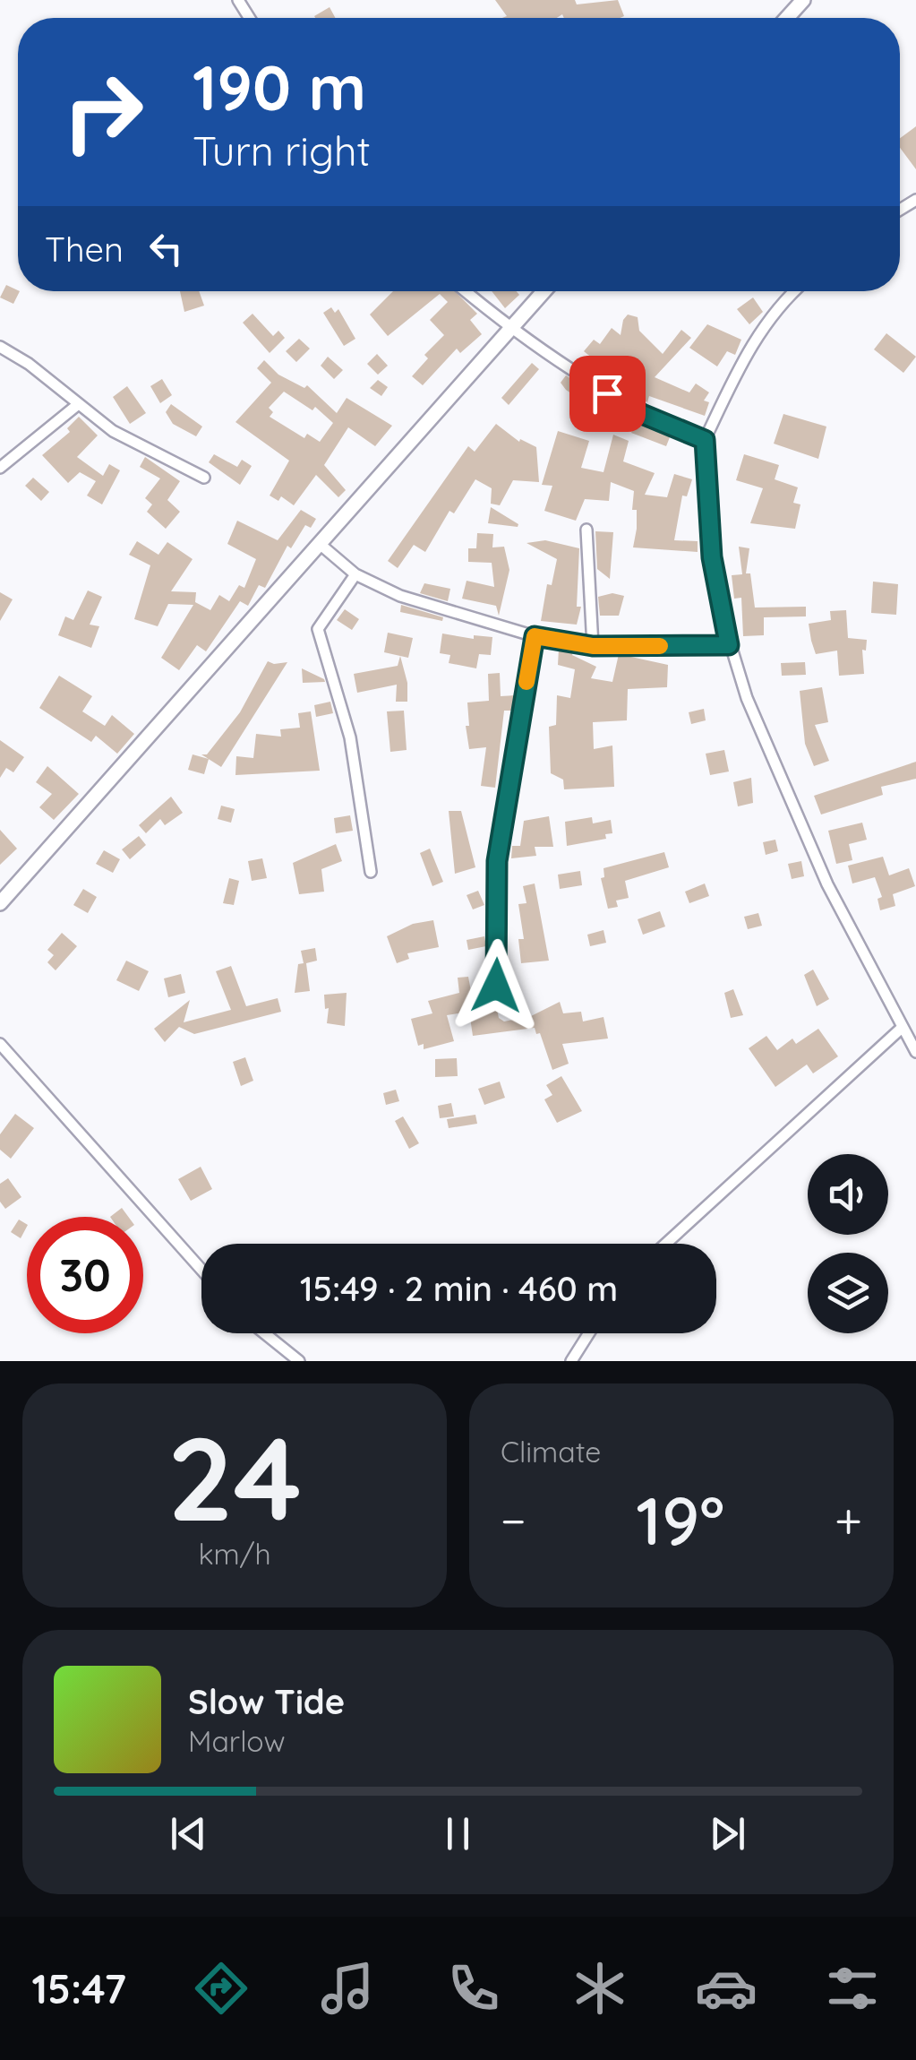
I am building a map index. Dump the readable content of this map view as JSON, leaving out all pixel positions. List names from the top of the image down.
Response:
{
  "page": {
    "turn": ["190 m", "Turn right"],
    "then": "Then",
    "limit": "30",
    "trip": "15:49 · 2 min · 460 m",
    "tile": [
      ["24", "km/h"],
      "Climate"
    ],
    "heat": ["−", "19°", "+"],
    "song": ["Slow Tide", "Marlow"],
    "tabs": "15:47"
  }
}
